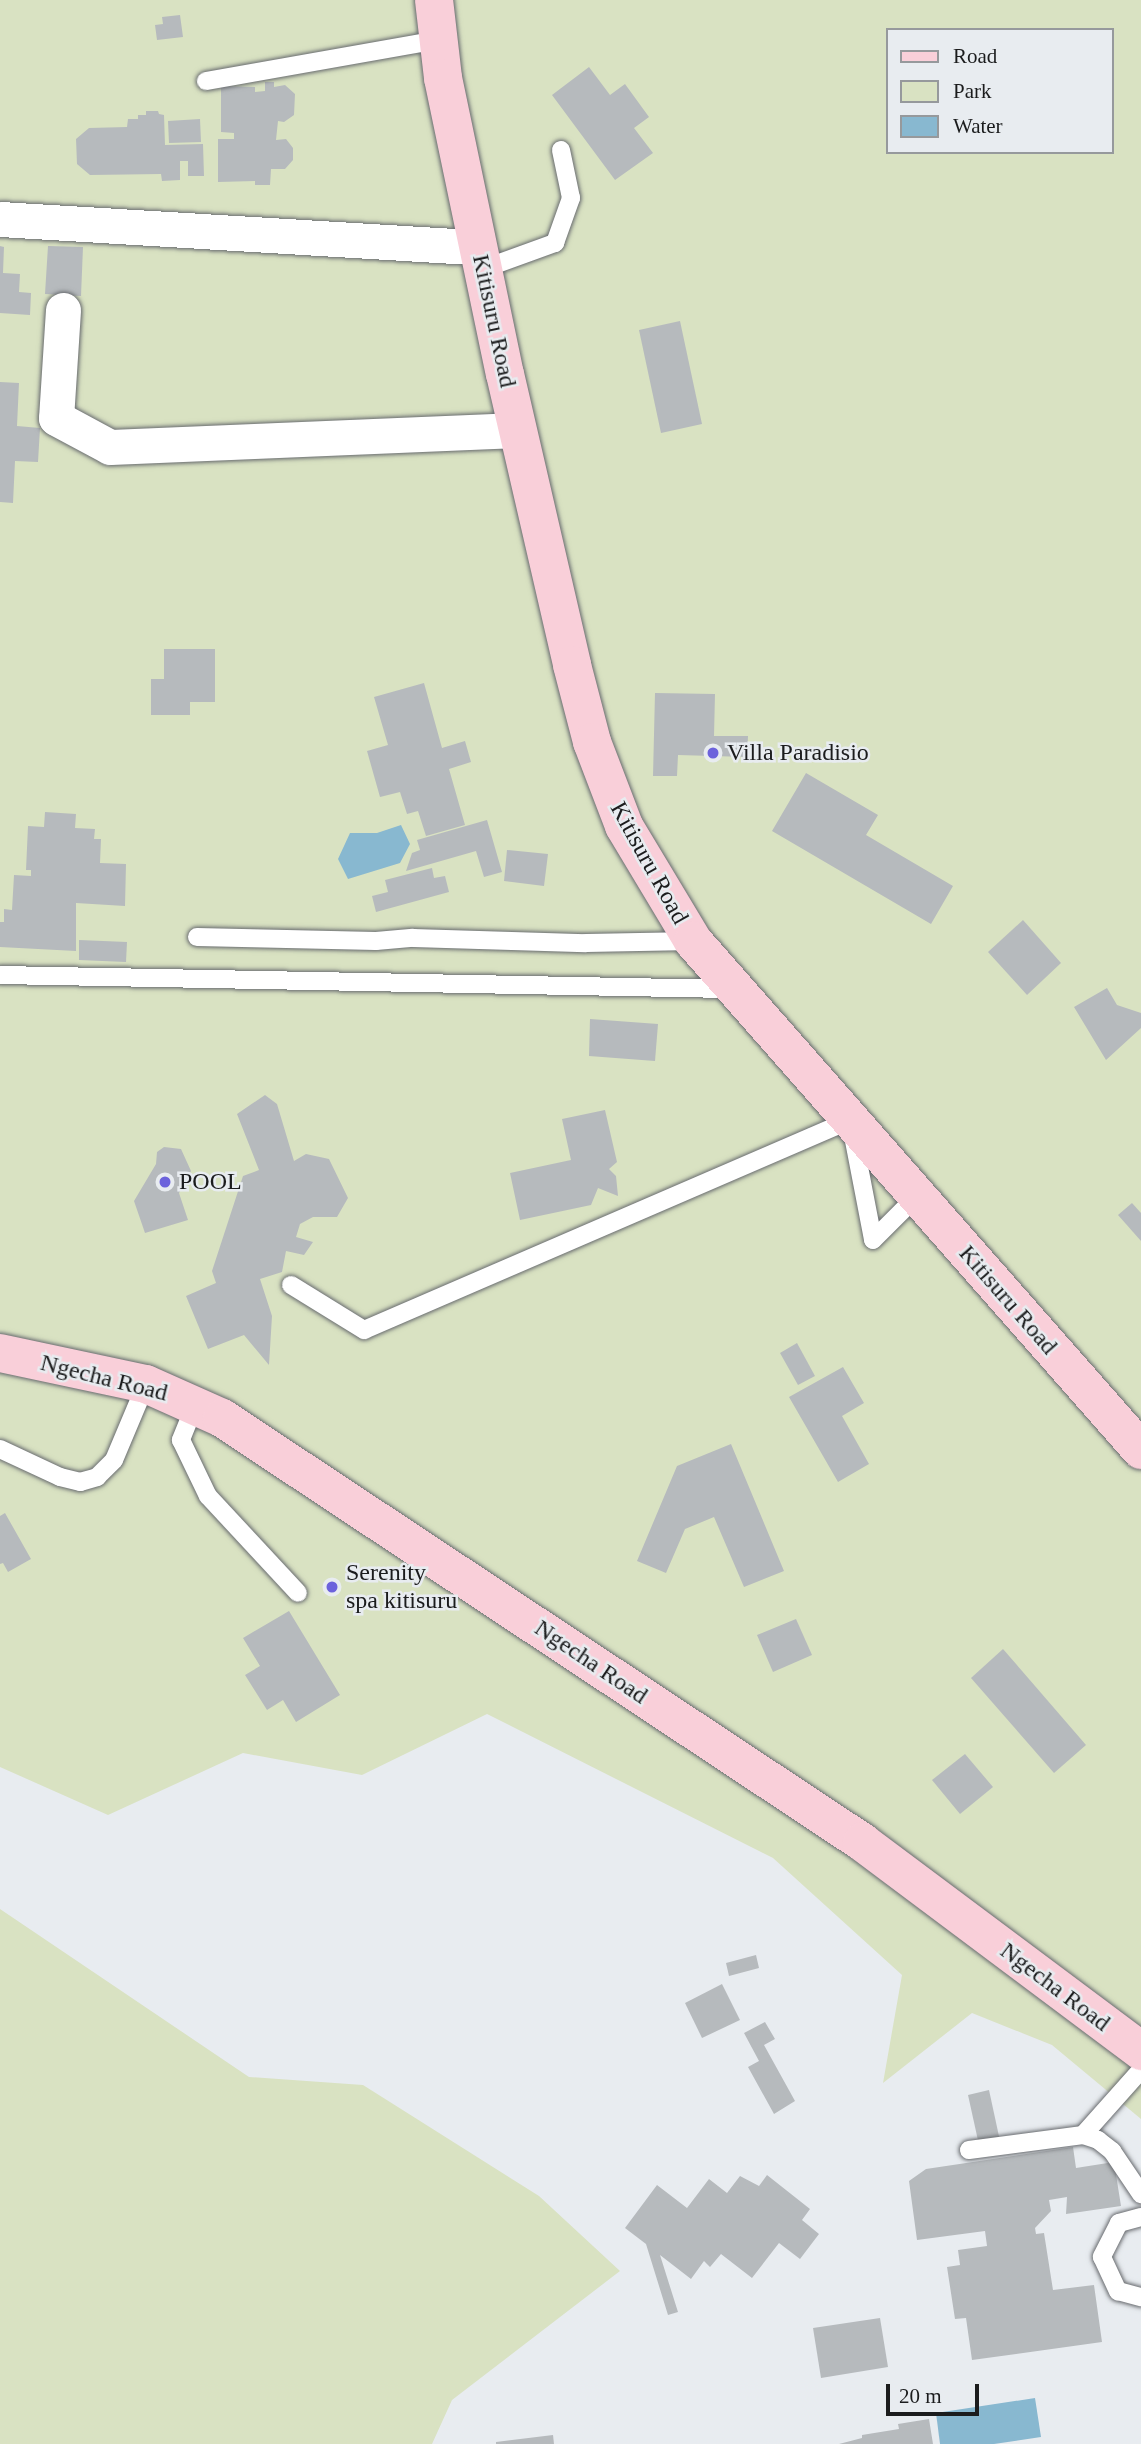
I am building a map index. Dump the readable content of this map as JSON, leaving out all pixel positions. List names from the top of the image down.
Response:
{
  "streets": {
    "street": ["Kitisuru Road", "Ngecha Road"]
  },
  "places": ["Villa Paradisio", "POOL", "Serenity spa kitisuru"],
  "legend": ["Road", "Park", "Water"],
  "scale_bar": "20 m"
}
